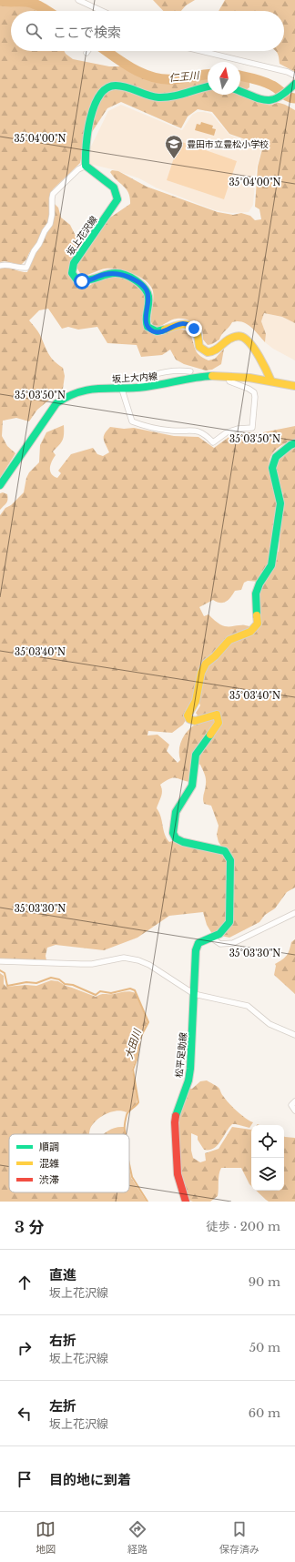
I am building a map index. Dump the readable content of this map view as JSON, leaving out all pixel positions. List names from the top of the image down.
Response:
{
  "streets": {
    "main road": ["坂上花沢線", "坂上大内線", "松平足助線"]
  },
  "crossings": [
    ["坂上花沢線", "坂上大内線"]
  ],
  "water": ["仁王川", "大田川"],
  "places": {
    "school or university": ["豊田市立豊松小学校"]
  },
  "legend": ["順調", "混雑", "渋滞"],
  "north": "top",
  "page": {
    "search": "ここで検索",
    "heading": ["3 分", "徒歩 · 200 m"],
    "list": [
      ["直進", "坂上花沢線", "90 m"],
      ["右折", "坂上花沢線", "50 m"],
      ["左折", "坂上花沢線", "60 m"],
      "目的地に到着"
    ],
    "nav": ["地図", "経路", "保存済み"]
  },
  "coordinates": [
    "35°04'00\"N",
    "35°03'50\"N",
    "35°03'40\"N",
    "35°03'30\"N"
  ]
}
